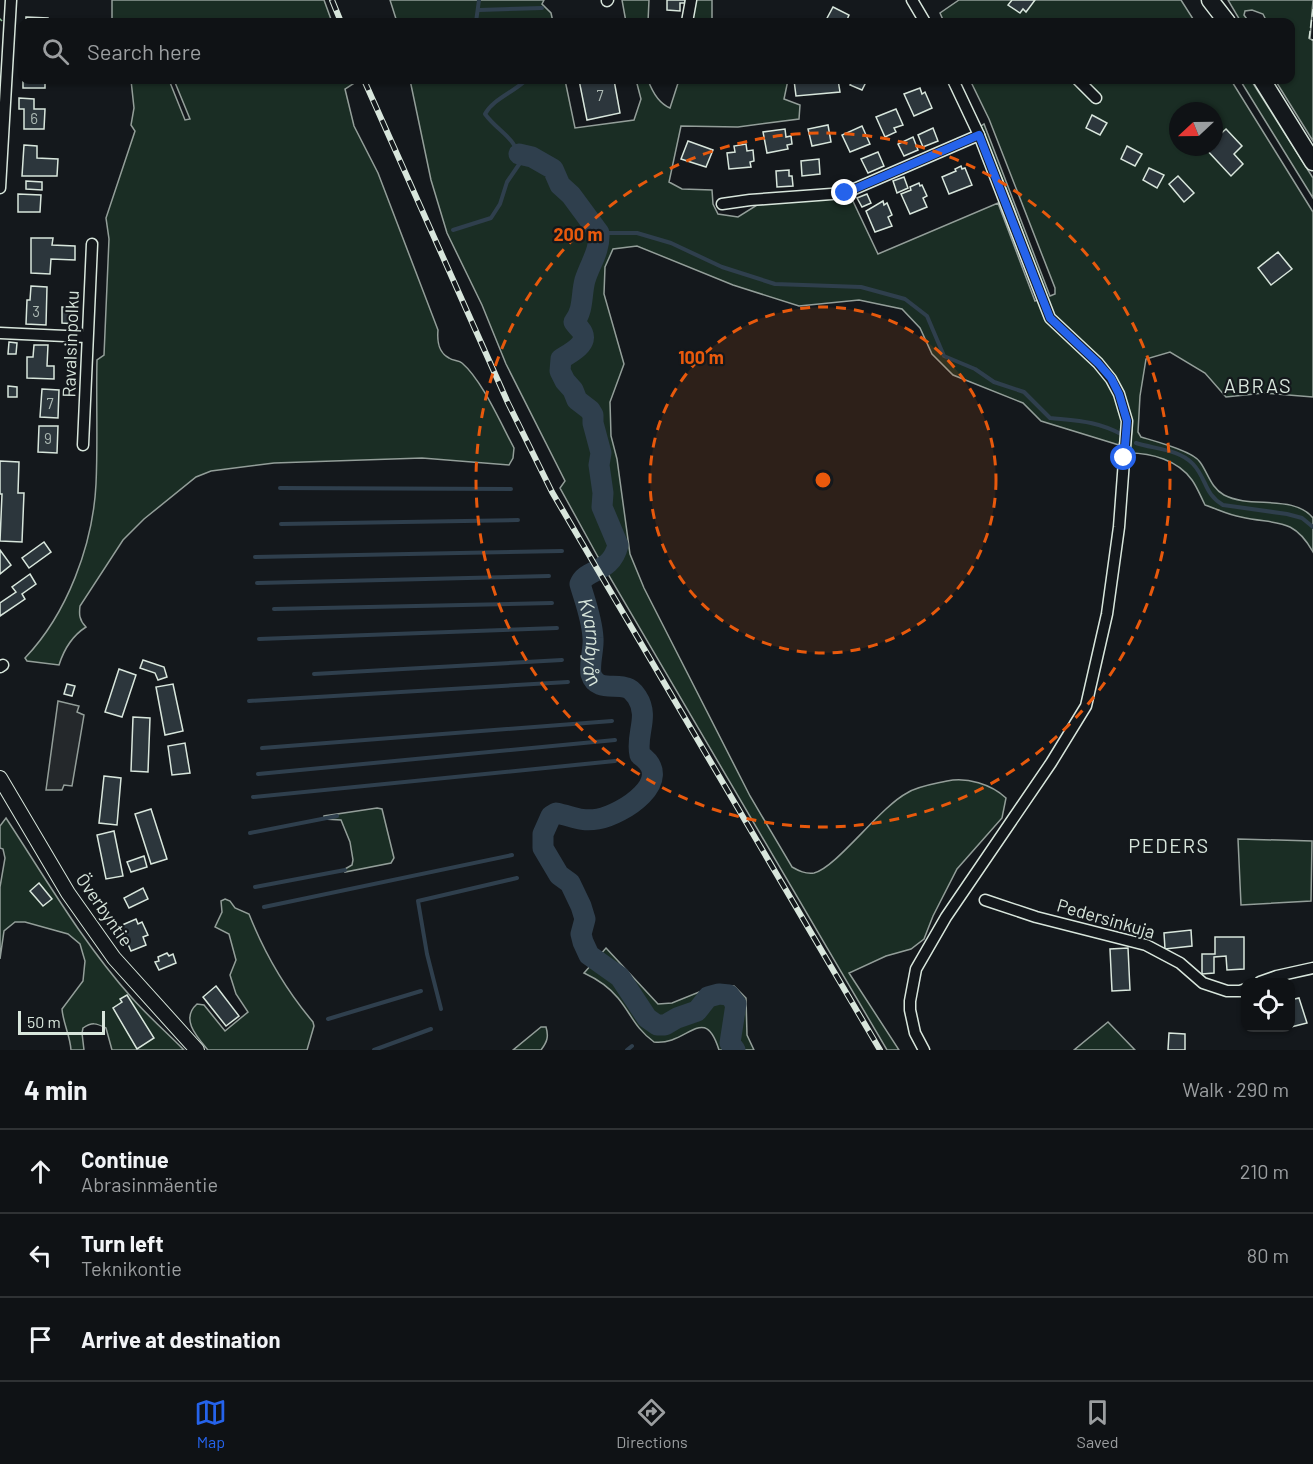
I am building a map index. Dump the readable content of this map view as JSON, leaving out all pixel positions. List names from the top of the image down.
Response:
{
  "streets": {
    "street": ["Ravalsinpolku", "Överbyntie", "Pedersinkuja"]
  },
  "districts": ["ABRAS", "PEDERS"],
  "water": ["Kvarnbyån"],
  "house_numbers": [
    "7",
    "6",
    "3",
    "7",
    "9"
  ],
  "scale_bar": "50 m",
  "north": "left",
  "page": {
    "search": "Search here",
    "scale": "50 m",
    "heading": ["4 min", "Walk · 290 m"],
    "list": [
      ["Continue", "Abrasinmäentie", "210 m"],
      ["Turn left", "Teknikontie", "80 m"],
      "Arrive at destination"
    ],
    "nav": ["Map", "Directions", "Saved"]
  },
  "rings": ["200 m", "100 m"]
}
